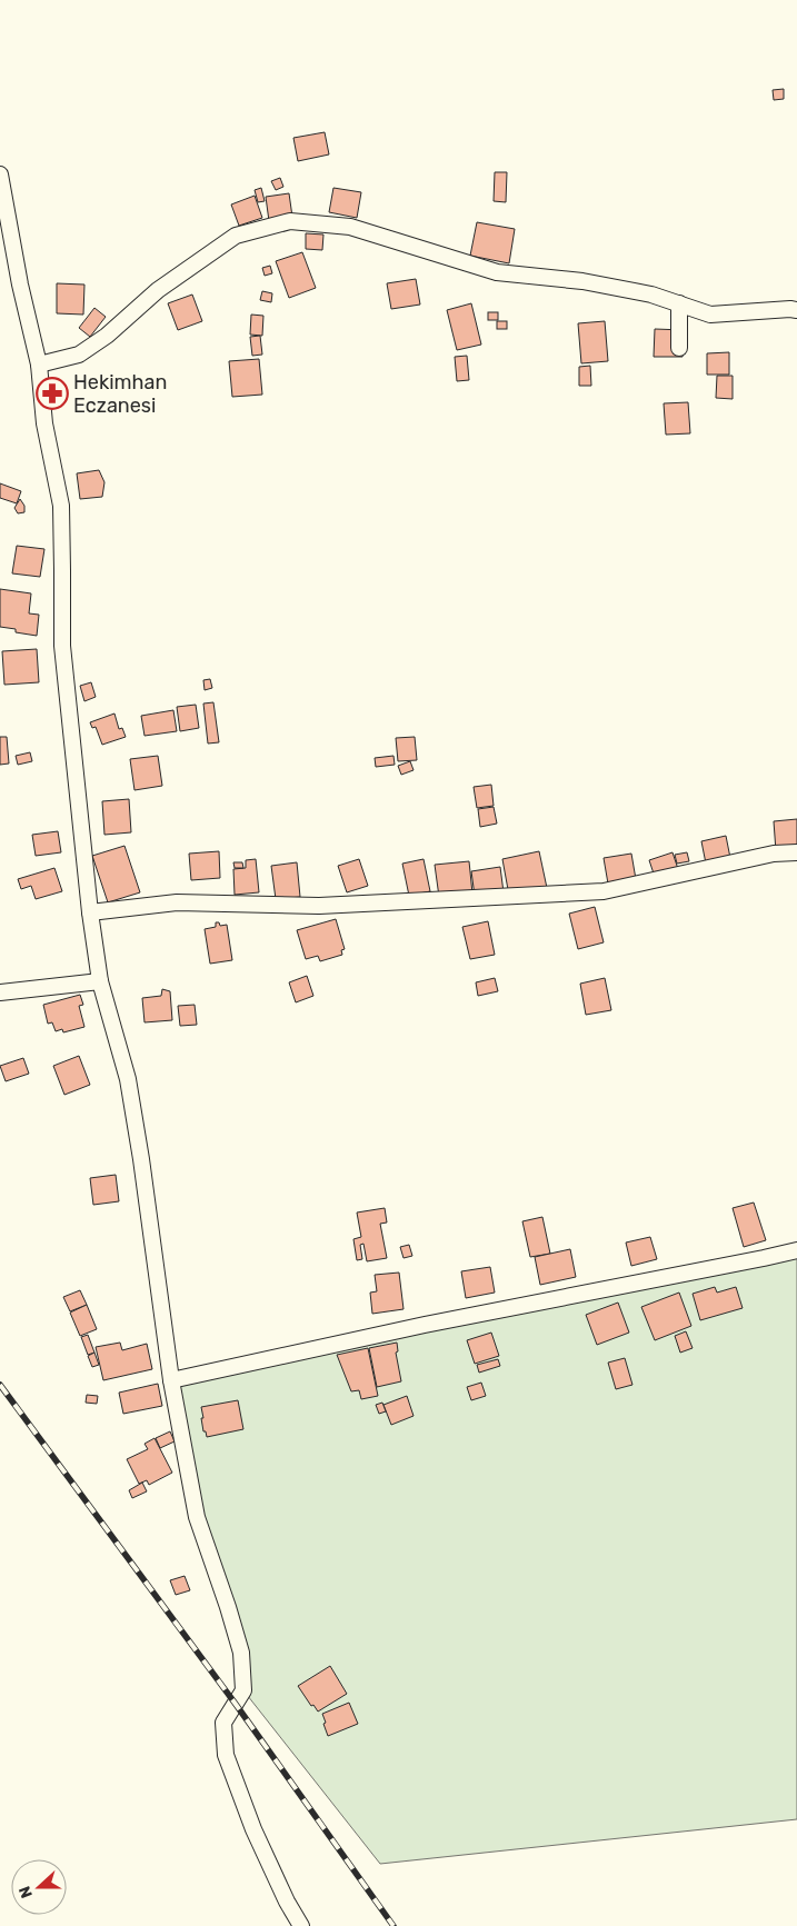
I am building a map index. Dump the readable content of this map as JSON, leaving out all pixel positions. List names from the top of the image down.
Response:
{
  "places": {
    "pharmacy": ["Hekimhan Eczanesi"]
  },
  "north": "left"
}
